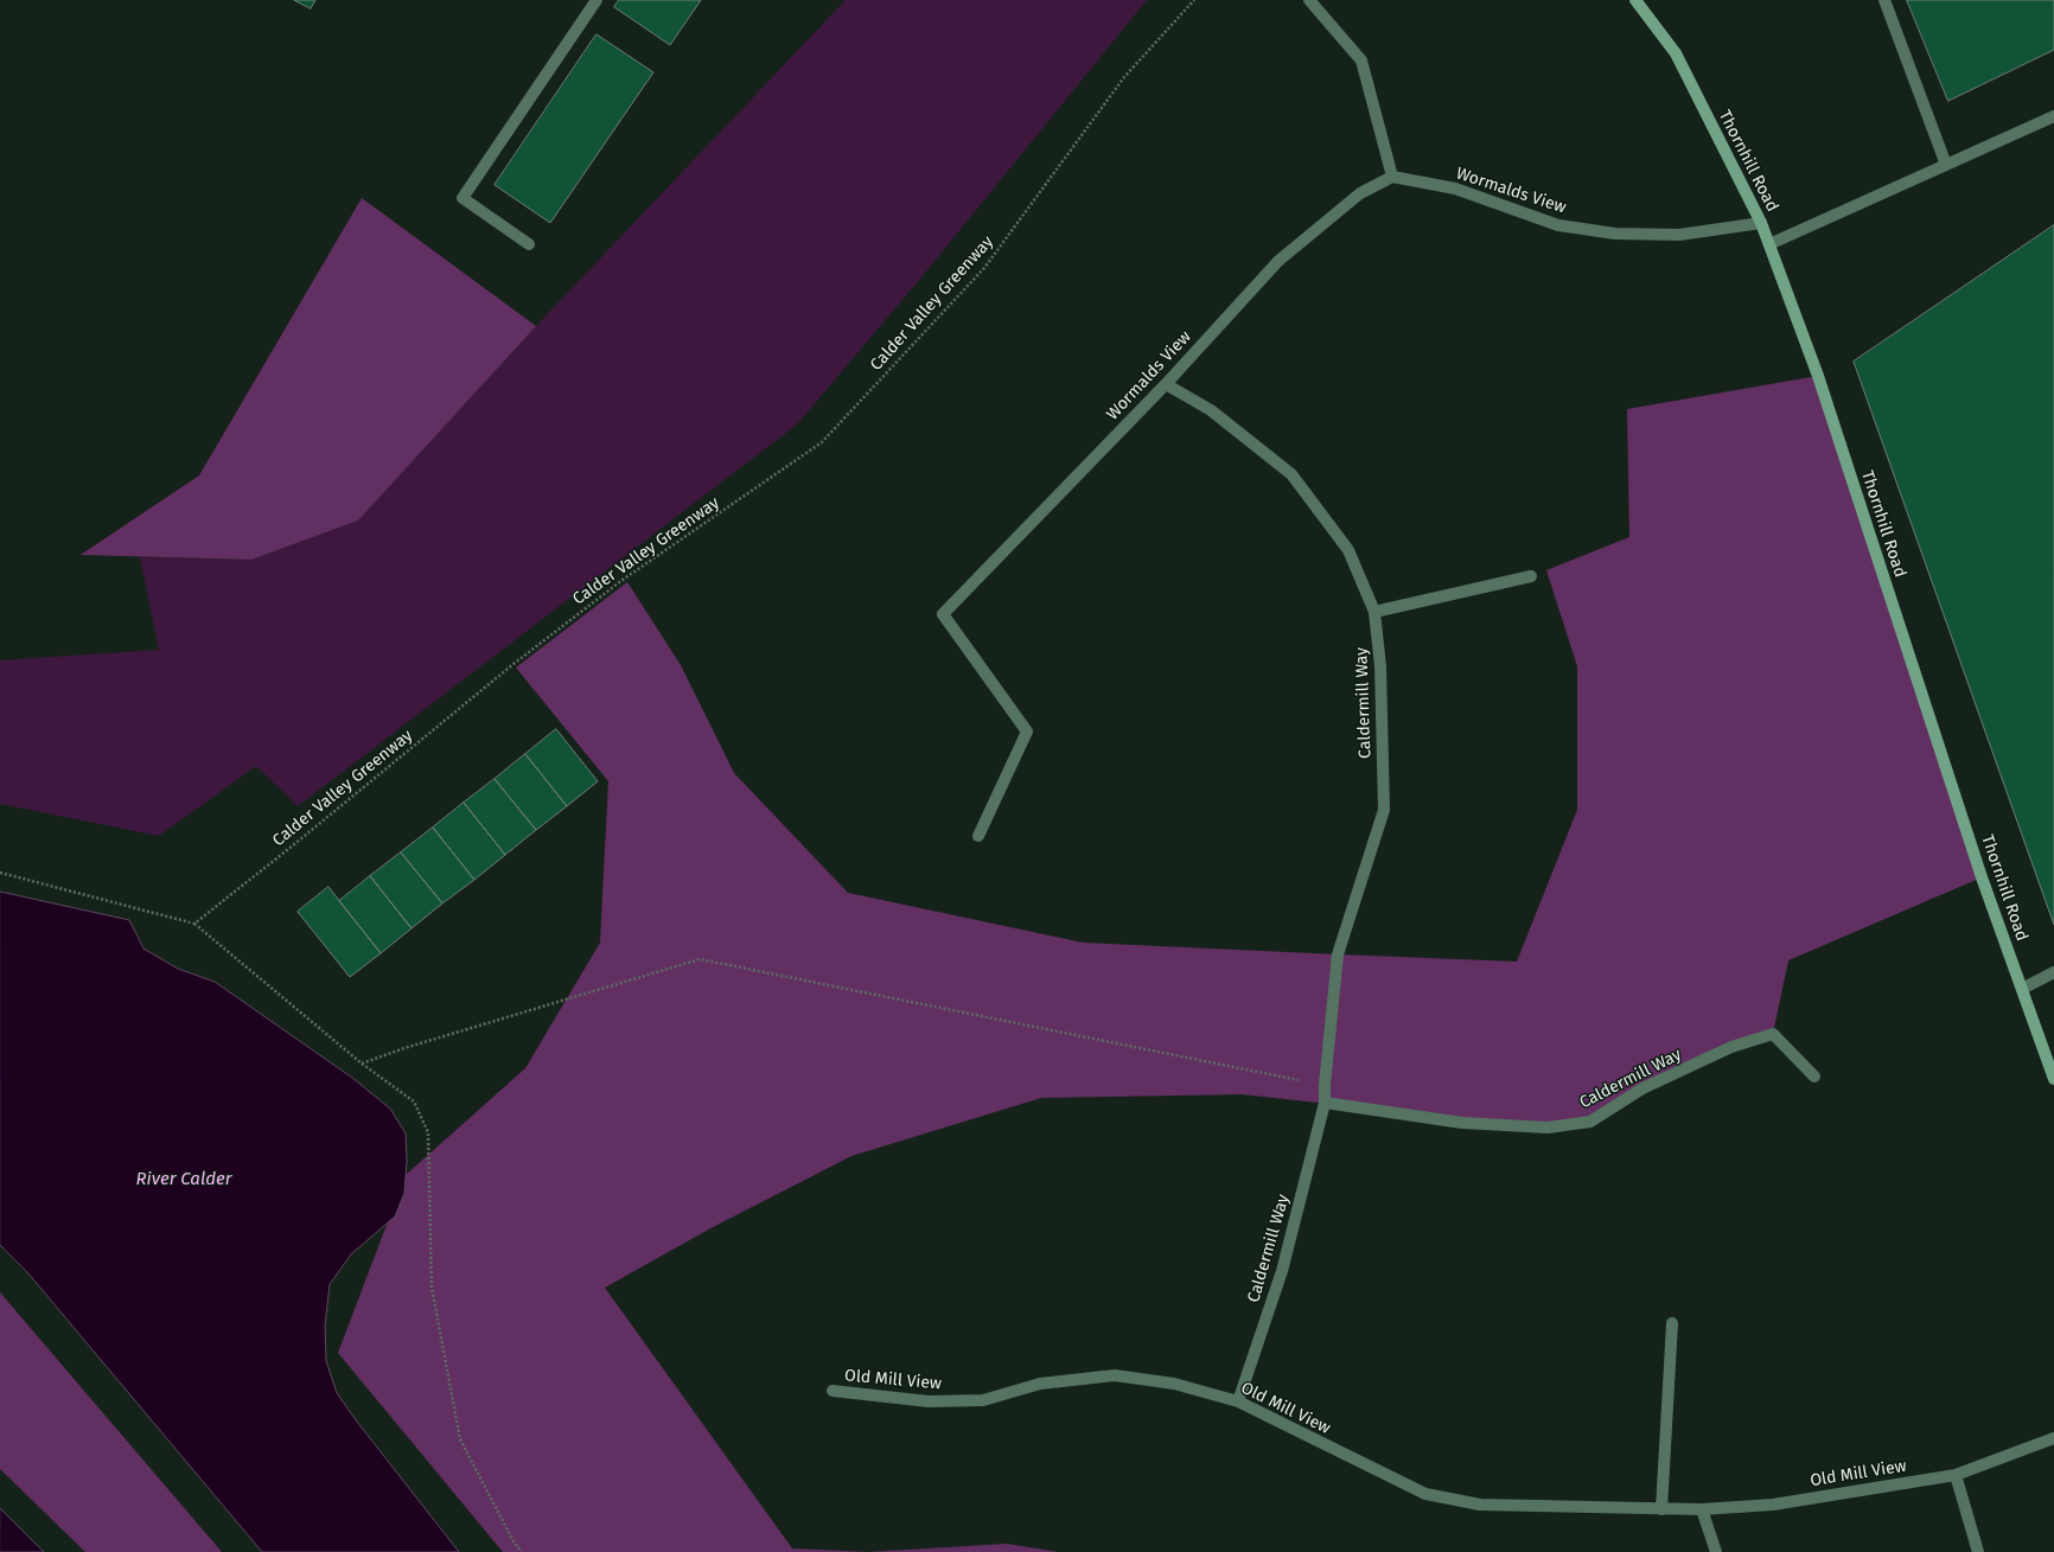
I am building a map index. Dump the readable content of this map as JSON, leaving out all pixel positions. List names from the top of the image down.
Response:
{
  "streets": {
    "main road": ["Thornhill Road"],
    "street": ["Wormalds View", "Caldermill Way", "Old Mill View"],
    "path": ["Calder Valley Greenway"]
  },
  "crossings": [
    ["Thornhill Road", "Wormalds View"],
    ["Wormalds View", "Caldermill Way"],
    ["Caldermill Way", "Old Mill View"]
  ],
  "water": ["River Calder"]
}
